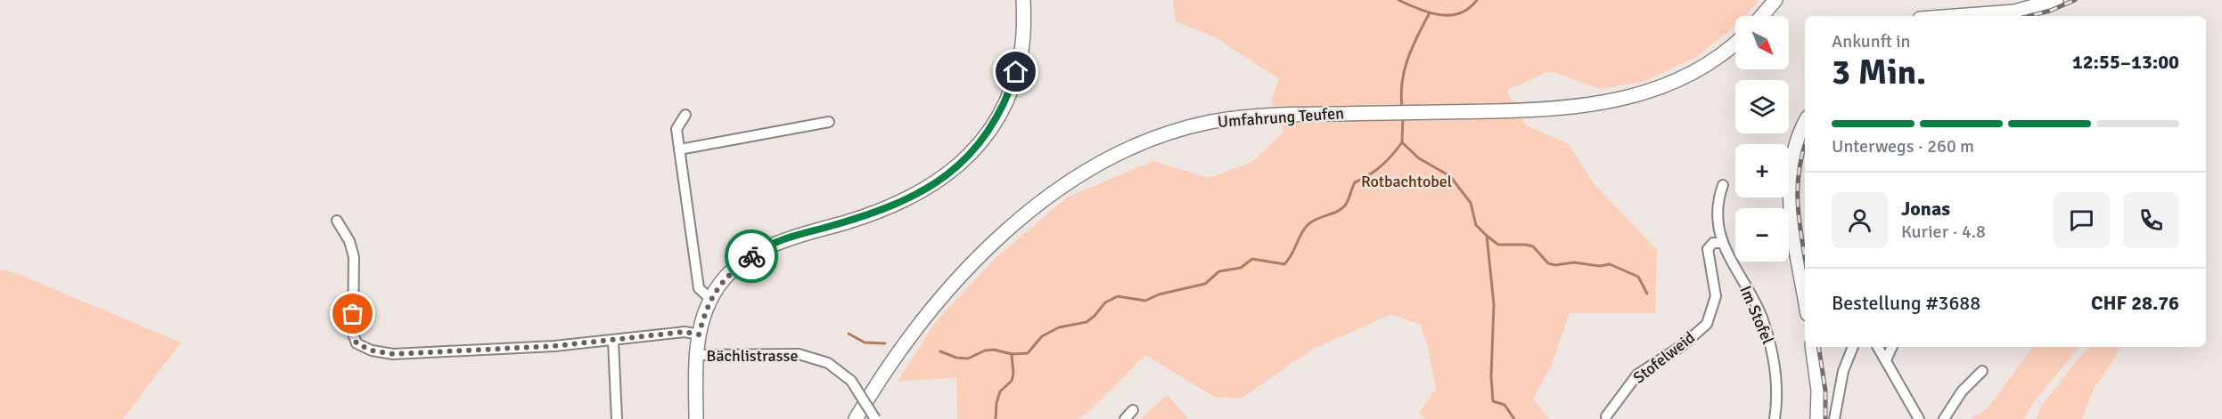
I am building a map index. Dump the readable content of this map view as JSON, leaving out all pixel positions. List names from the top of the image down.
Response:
{
  "streets": {
    "main road": ["Umfahrung Teufen"],
    "street": ["Im Stofel", "Bächlistrasse", "Stofelweid"]
  },
  "crossings": [
    ["Im Stofel", "Stofelweid"]
  ],
  "parks": ["Rotbachtobel"],
  "north": "bottom right",
  "page": {
    "map_buttons": ["+", "−"],
    "heading": ["3 Min.", "Ankunft in", "12:55–13:00"],
    "panel": [
      "Jonas",
      "Kurier · 4.8",
      "Bestellung #3688",
      "CHF 28.76"
    ],
    "bar": "Unterwegs · 260 m"
  }
}
